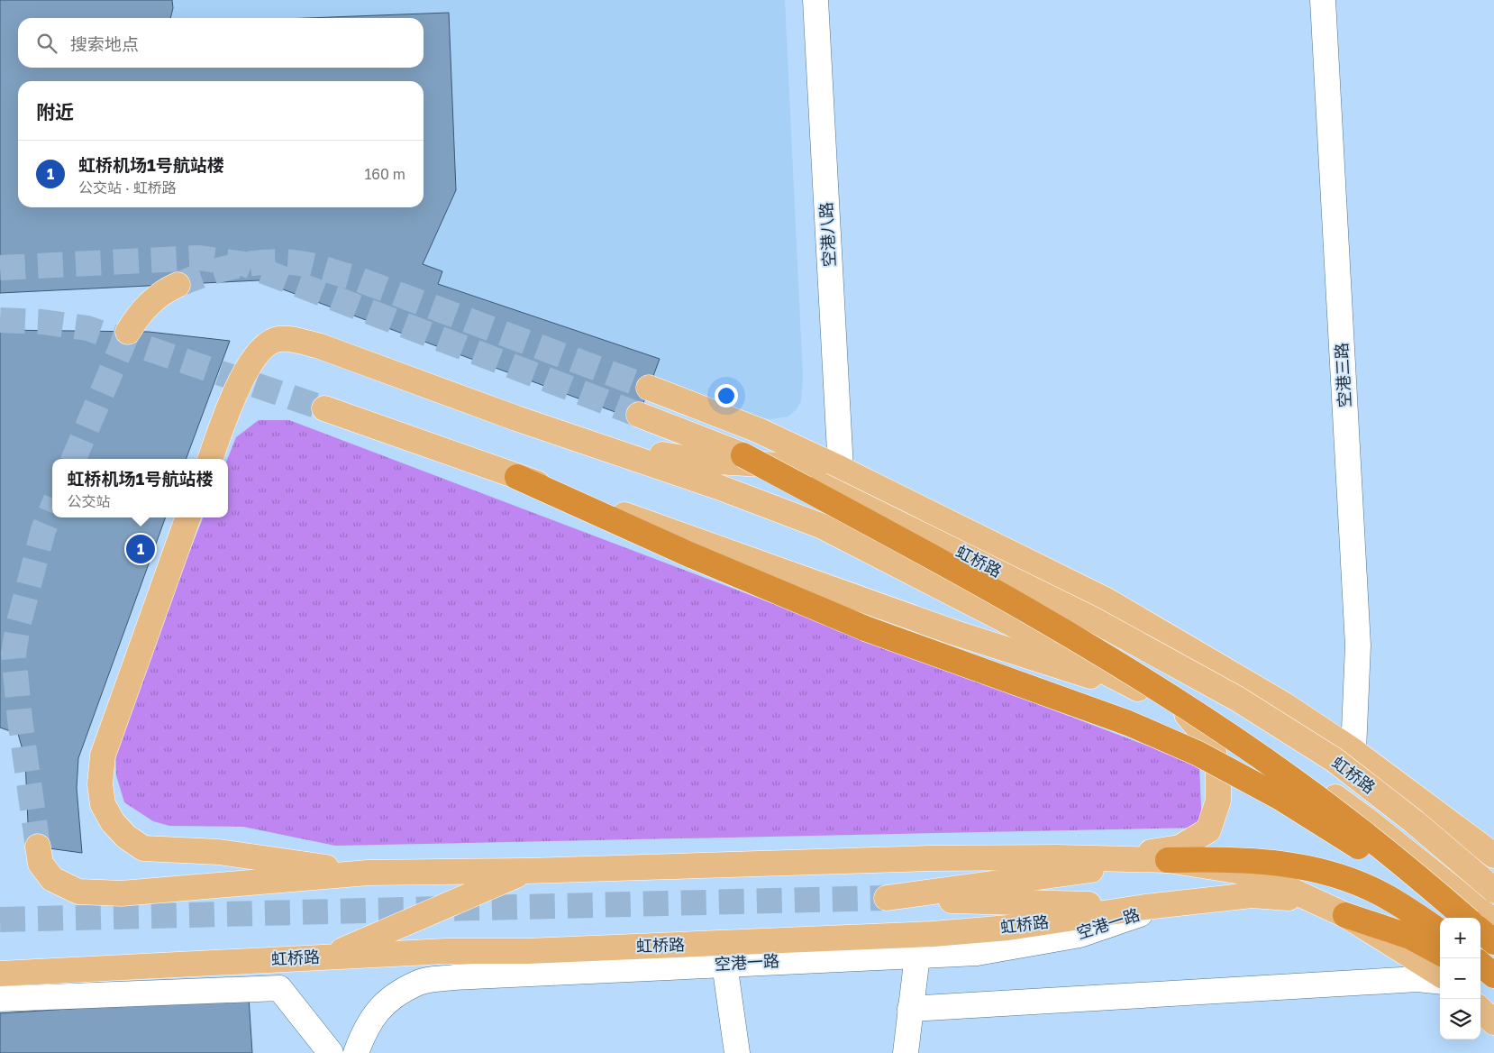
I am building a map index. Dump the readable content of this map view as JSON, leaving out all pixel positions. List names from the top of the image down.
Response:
{
  "streets": {
    "main road": ["虹桥路"],
    "street": ["空港八路", "空港三路", "空港一路"]
  },
  "crossings": [
    ["空港八路", "虹桥路"],
    ["空港三路", "虹桥路"],
    ["虹桥路", "空港一路"]
  ],
  "page": {
    "search": "搜索地点",
    "heading": "附近",
    "list": [
      {
        "mark": "1",
        "name": "虹桥机场1号航站楼",
        "note": "公交站 · 虹桥路",
        "value": "160 m"
      }
    ],
    "popup": ["虹桥机场1号航站楼", "公交站"],
    "pins": "1",
    "map_buttons": ["+", "−"]
  }
}
